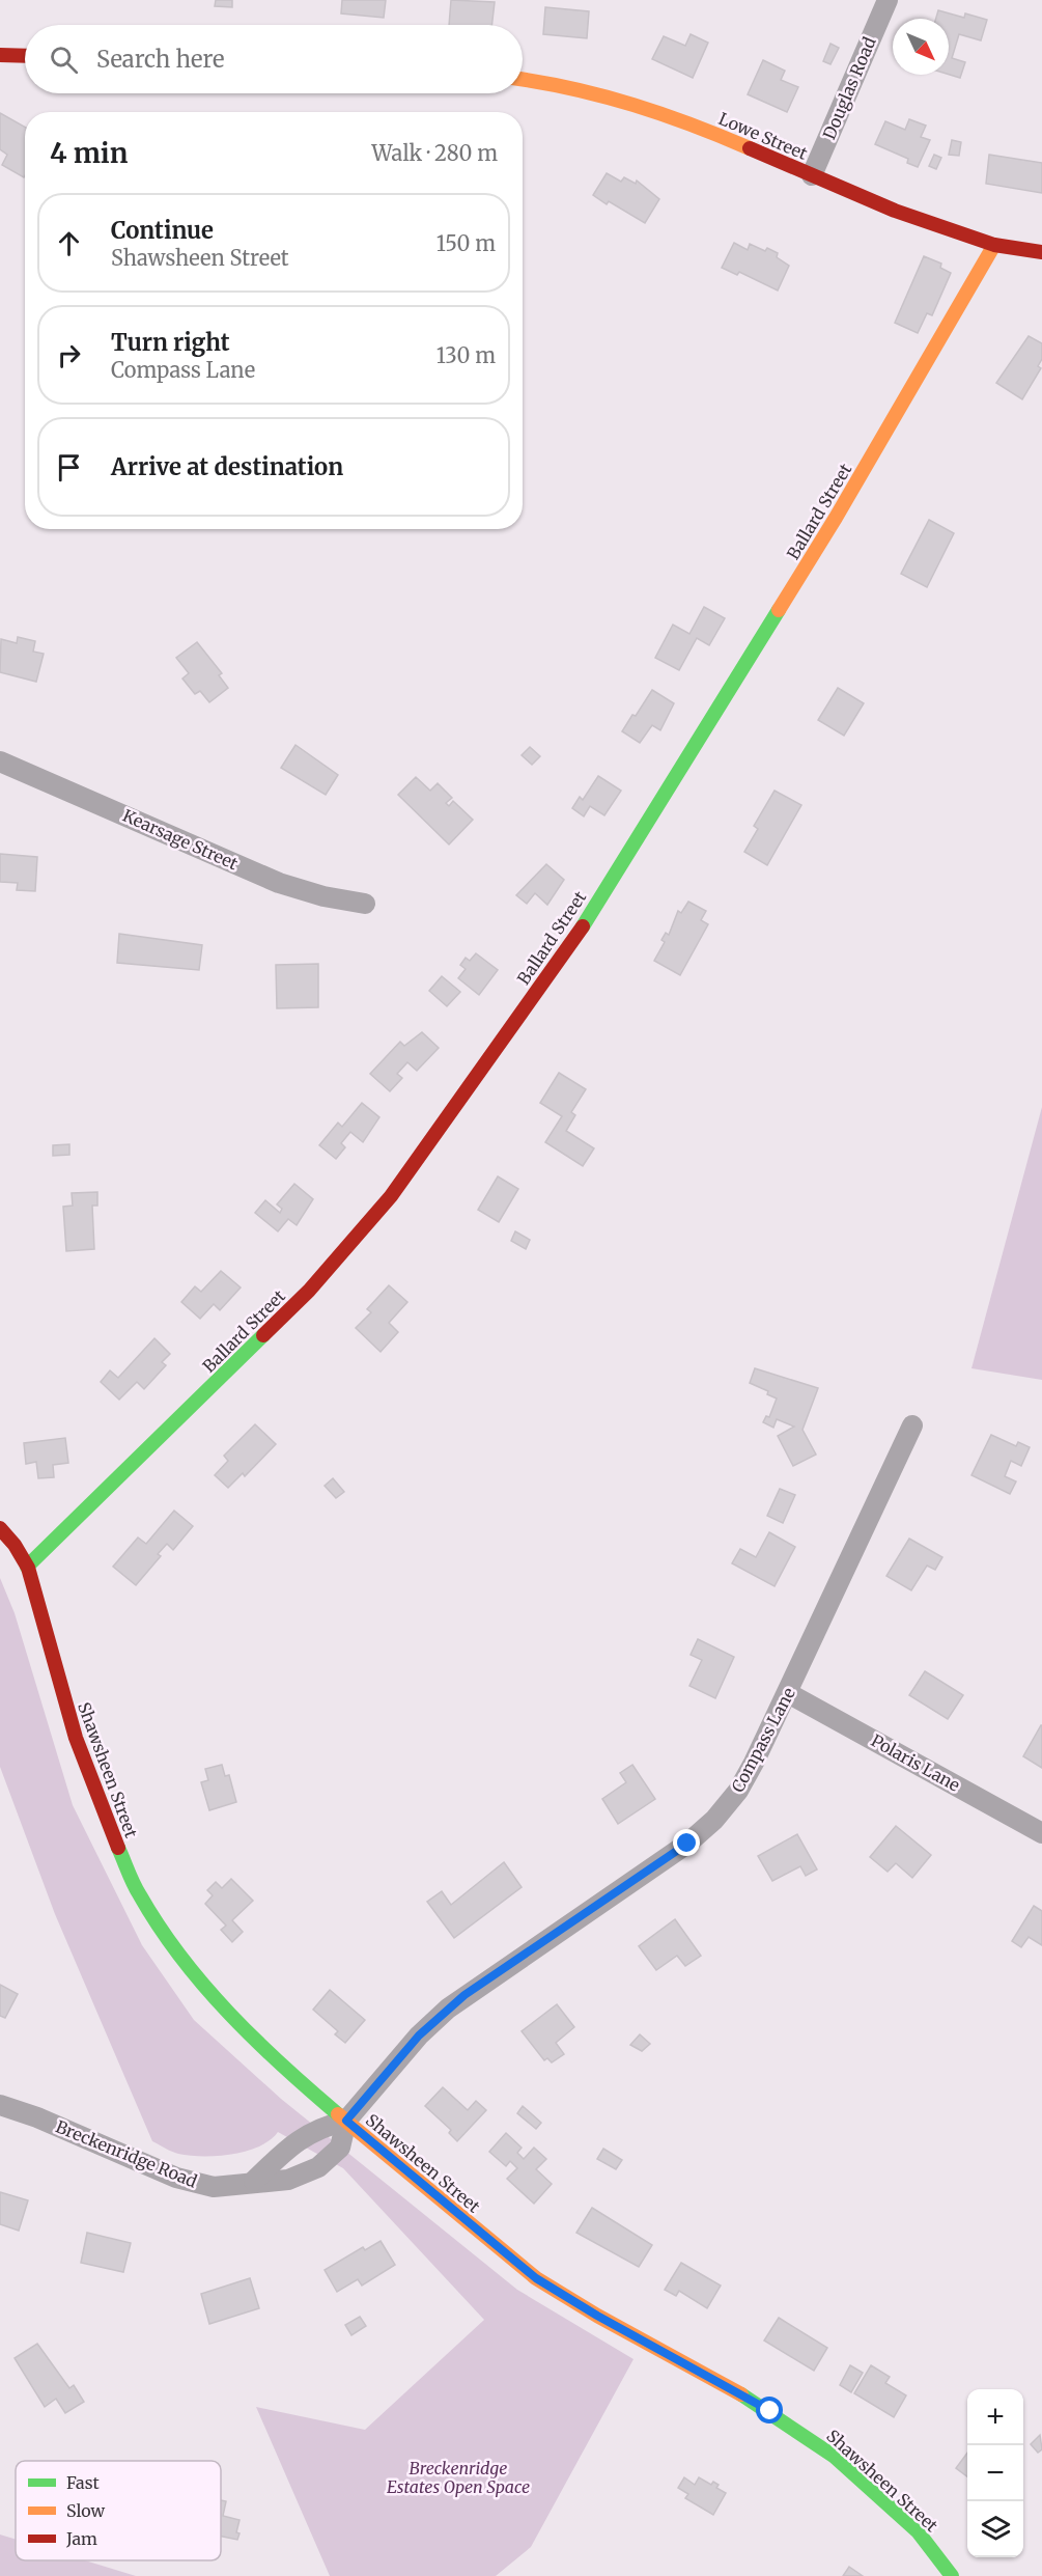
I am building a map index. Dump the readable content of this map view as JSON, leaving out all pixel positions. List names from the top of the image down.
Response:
{
  "streets": {
    "street": [
      "Douglas Road",
      "Lowe Street",
      "Ballard Street",
      "Kearsage Street",
      "Compass Lane",
      "Polaris Lane",
      "Shawsheen Street",
      "Breckenridge Road"
    ]
  },
  "crossings": [
    ["Douglas Road", "Lowe Street"],
    ["Lowe Street", "Ballard Street"],
    ["Ballard Street", "Shawsheen Street"],
    ["Compass Lane", "Polaris Lane"],
    ["Compass Lane", "Shawsheen Street"],
    ["Compass Lane", "Breckenridge Road"],
    ["Shawsheen Street", "Breckenridge Road"]
  ],
  "parks": ["Breckenridge Estates Open Space"],
  "legend": ["Fast", "Slow", "Jam"],
  "north": "bottom right",
  "page": {
    "search": "Search here",
    "heading": ["4 min", "Walk · 280 m"],
    "list": [
      ["Continue", "Shawsheen Street", "150 m"],
      ["Turn right", "Compass Lane", "130 m"],
      "Arrive at destination"
    ],
    "map_buttons": ["+", "−"]
  }
}
